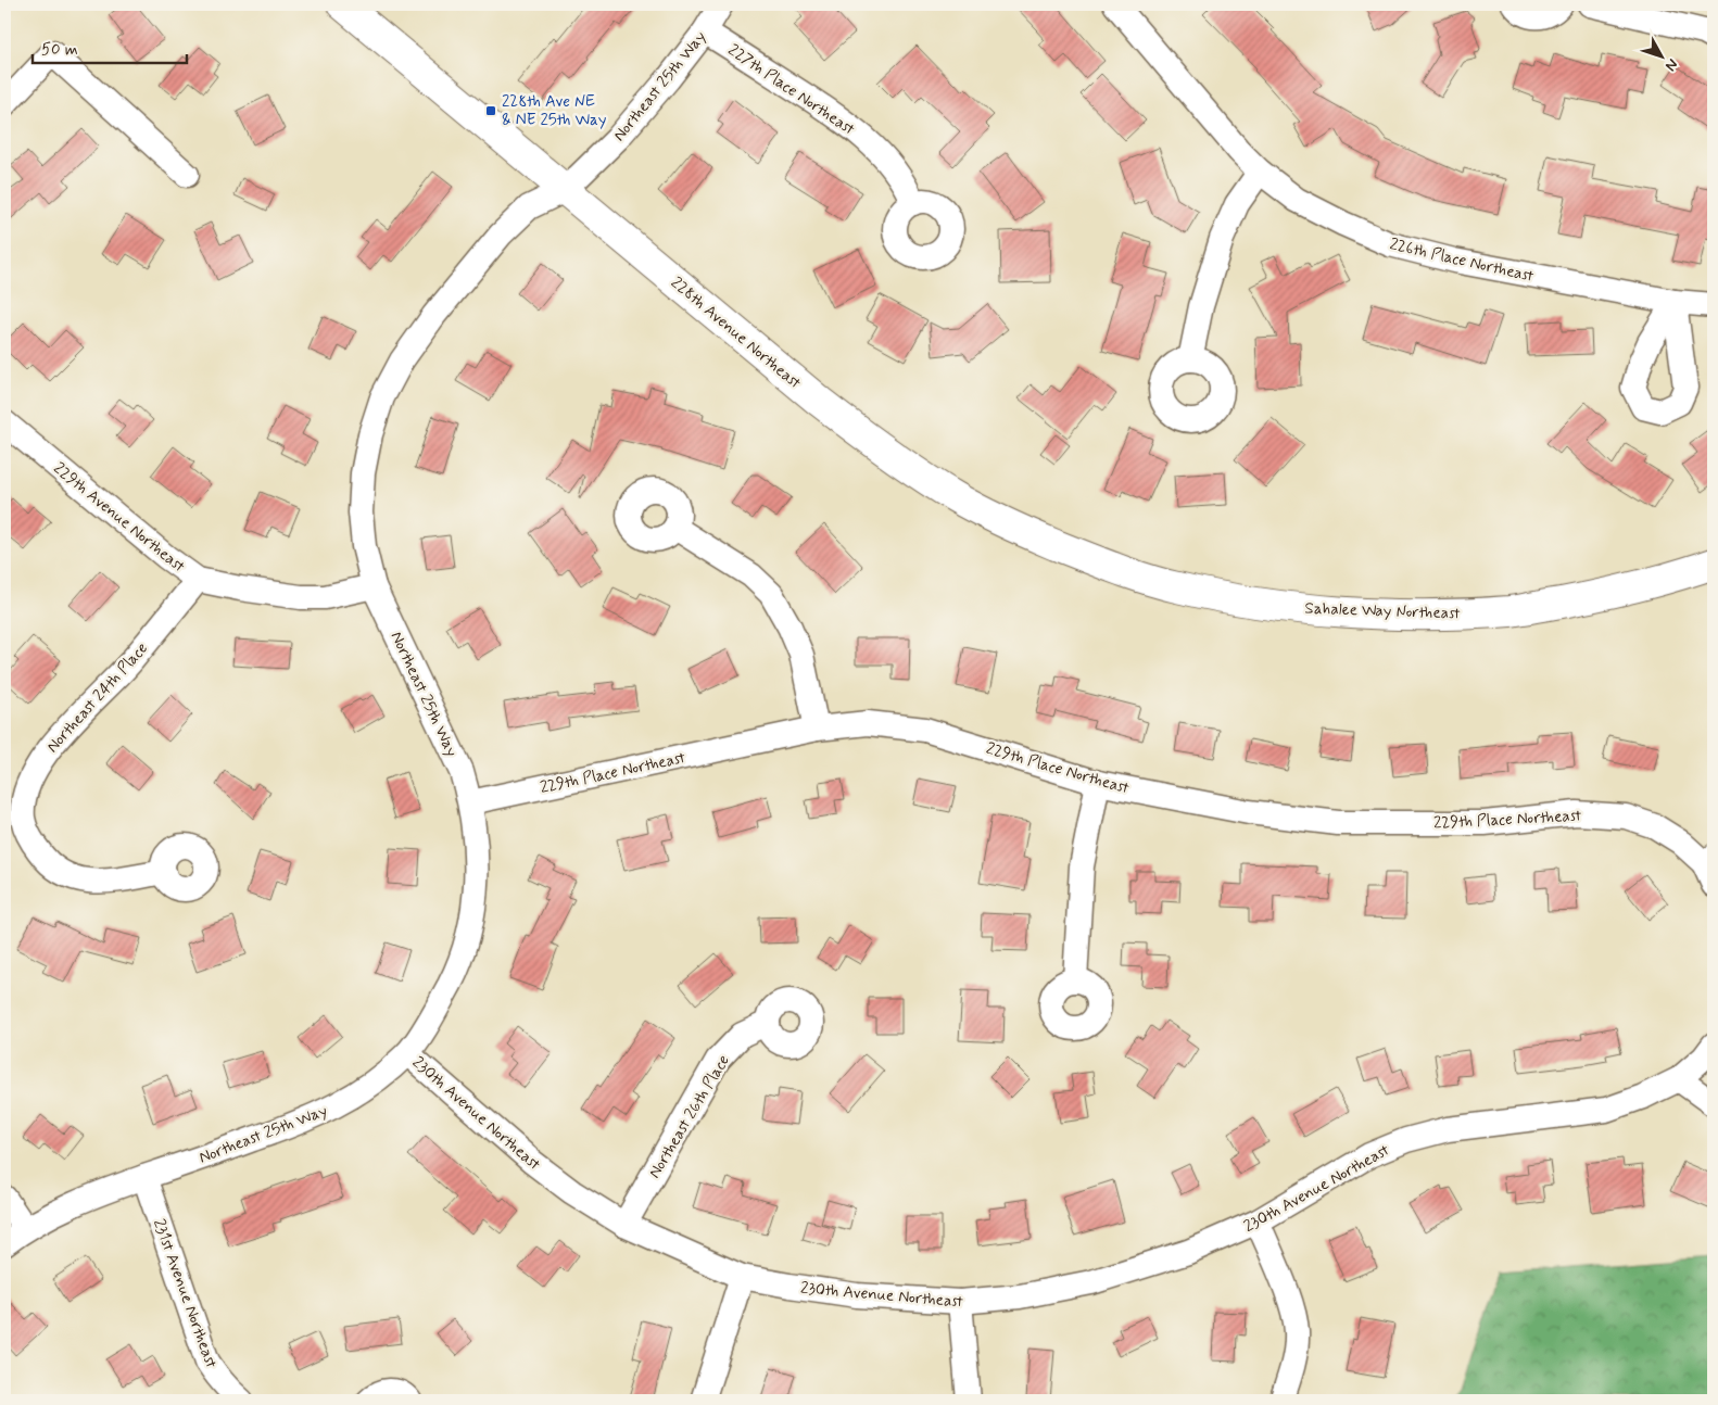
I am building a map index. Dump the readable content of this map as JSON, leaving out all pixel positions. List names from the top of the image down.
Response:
{
  "streets": {
    "main road": ["228th Avenue Northeast", "Sahalee Way Northeast"],
    "street": [
      "Northeast 25th Way",
      "227th Place Northeast",
      "226th Place Northeast",
      "229th Avenue Northeast",
      "Northeast 24th Place",
      "229th Place Northeast",
      "230th Avenue Northeast",
      "Northeast 26th Place",
      "231st Avenue Northeast"
    ]
  },
  "crossings": [
    ["Northeast 25th Way", "227th Place Northeast"],
    ["Northeast 25th Way", "228th Avenue Northeast"],
    ["Northeast 25th Way", "229th Avenue Northeast"],
    ["Northeast 25th Way", "229th Place Northeast"],
    ["Northeast 25th Way", "230th Avenue Northeast"],
    ["Northeast 25th Way", "231st Avenue Northeast"],
    ["228th Avenue Northeast", "Sahalee Way Northeast"],
    ["229th Avenue Northeast", "Northeast 24th Place"],
    ["230th Avenue Northeast", "Northeast 26th Place"]
  ],
  "places": {
    "transit": ["228th Ave NE & NE 25th Way"]
  },
  "scale_bar": "50 m",
  "north": "bottom right"
}
